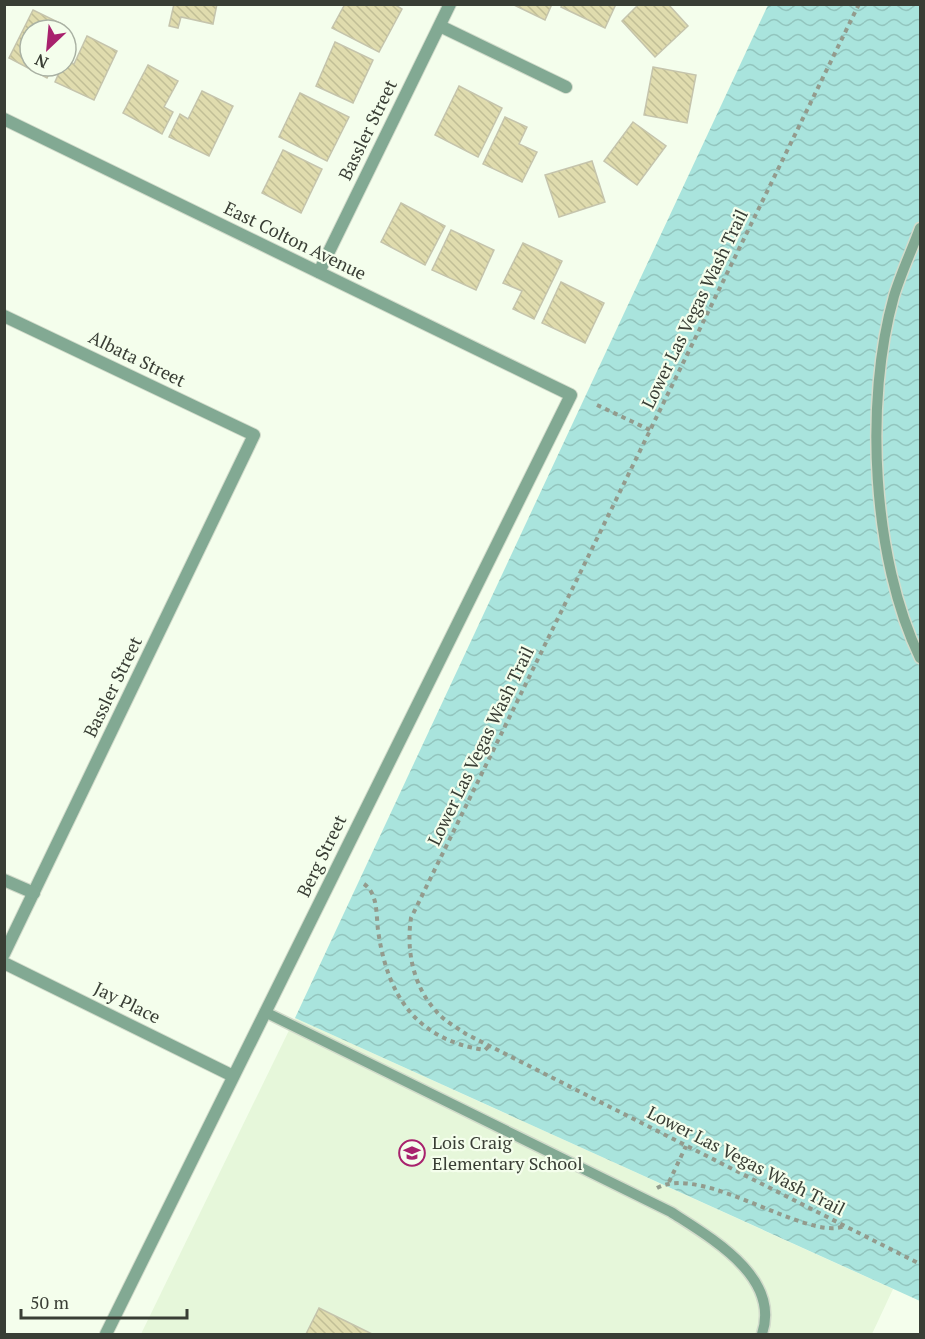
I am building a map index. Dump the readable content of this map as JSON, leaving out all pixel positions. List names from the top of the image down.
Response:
{
  "streets": {
    "street": [
      "Bassler Street",
      "East Colton Avenue",
      "Albata Street",
      "Berg Street",
      "Jay Place"
    ],
    "path": ["Lower Las Vegas Wash Trail"]
  },
  "crossings": [
    ["Bassler Street", "East Colton Avenue"],
    ["Bassler Street", "Albata Street"],
    ["East Colton Avenue", "Berg Street"],
    ["Berg Street", "Jay Place"]
  ],
  "places": {
    "school or university": ["Lois Craig Elementary School"]
  },
  "scale_bar": "50 m",
  "north": "bottom left"
}
